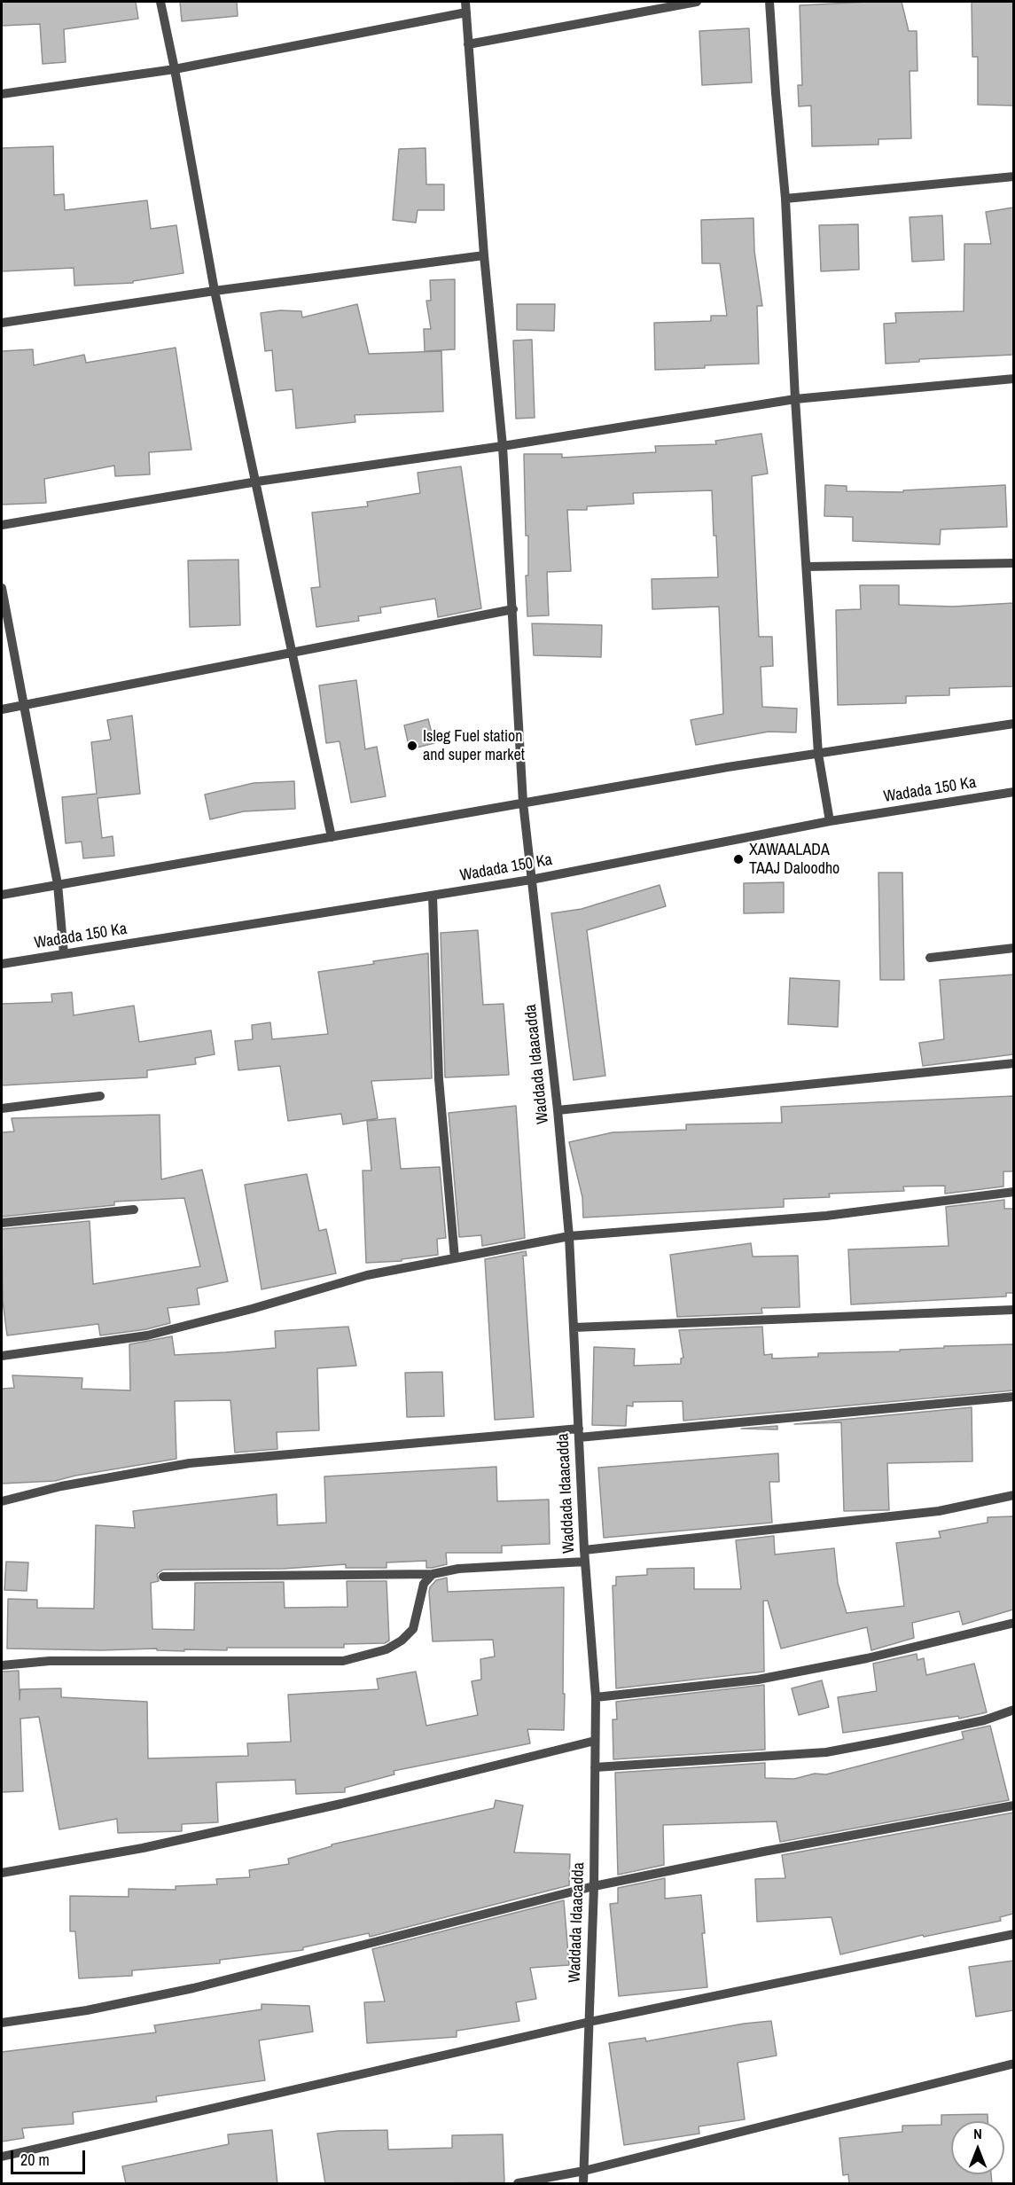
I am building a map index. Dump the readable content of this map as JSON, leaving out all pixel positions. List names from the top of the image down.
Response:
{
  "streets": {
    "street": ["Wadada 150 Ka", "Waddada Idaacadda"]
  },
  "crossings": [
    ["Wadada 150 Ka", "Waddada Idaacadda"]
  ],
  "places": ["Isleg Fuel station and super market", "XAWAALADA TAAJ Daloodho"],
  "scale_bar": "20 m",
  "north": "top"
}
